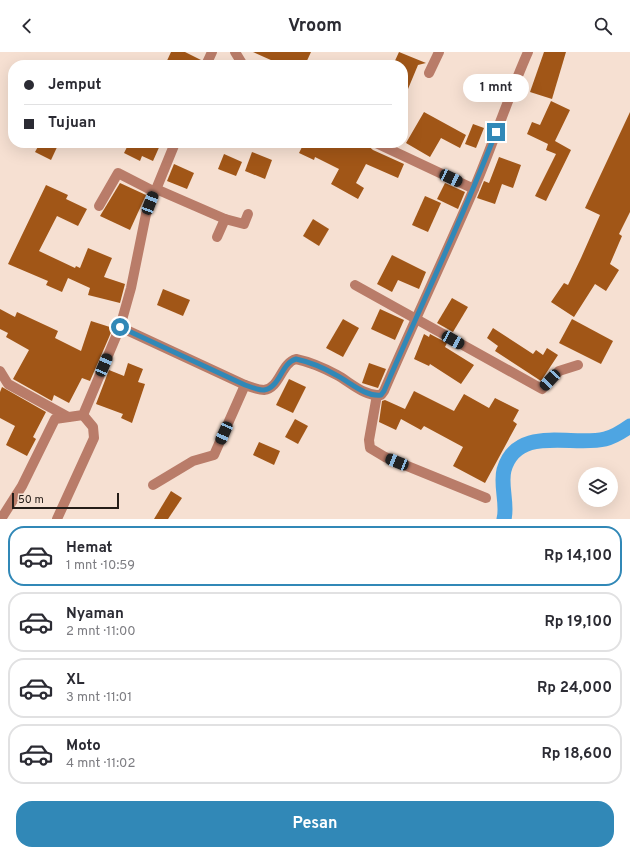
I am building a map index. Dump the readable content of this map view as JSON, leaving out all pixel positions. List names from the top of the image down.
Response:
{
  "scale_bar": "50 m",
  "page": {
    "header": "Vroom",
    "banner": ["Jemput", "Tujuan"],
    "bubble": "1 mnt",
    "scale": "50 m",
    "list": [
      {
        "name": "Hemat",
        "note": "1 mnt · 10:59",
        "value": "Rp 14,100"
      },
      {
        "name": "Nyaman",
        "note": "2 mnt · 11:00",
        "value": "Rp 19,100"
      },
      {
        "name": "XL",
        "note": "3 mnt · 11:01",
        "value": "Rp 24,000"
      },
      {
        "name": "Moto",
        "note": "4 mnt · 11:02",
        "value": "Rp 18,600"
      }
    ],
    "buttons": "Pesan"
  }
}
